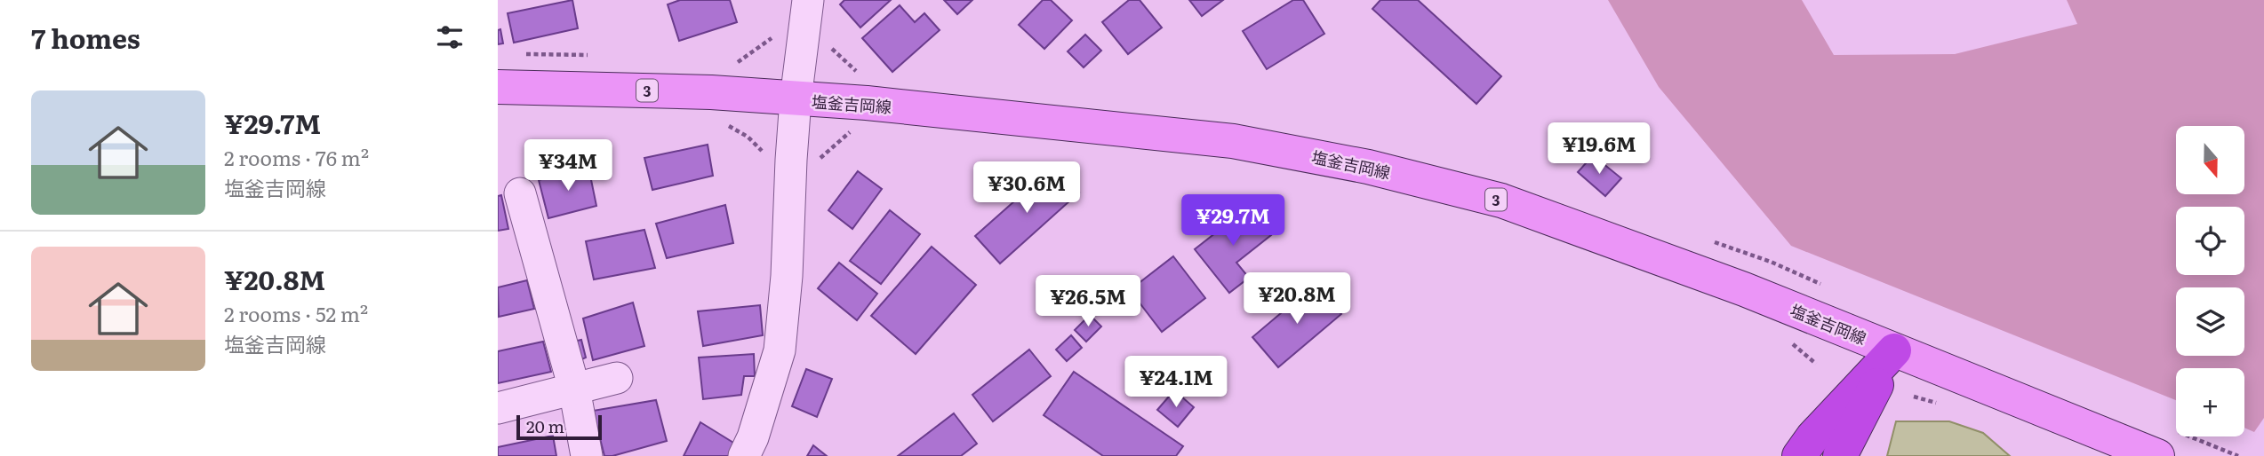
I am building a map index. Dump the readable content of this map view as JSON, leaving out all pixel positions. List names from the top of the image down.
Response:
{
  "streets": {
    "main road": ["3", "塩釜吉岡線"]
  },
  "scale_bar": "20 m",
  "north": "bottom",
  "page": {
    "heading": "7 homes",
    "list": [
      {
        "name": "¥29.7M",
        "note": "2 rooms · 76 m² · 塩釜吉岡線"
      },
      {
        "name": "¥20.8M",
        "note": "2 rooms · 52 m² · 塩釜吉岡線"
      }
    ],
    "price": [
      "¥19.6M",
      "¥34M",
      "¥30.6M",
      "¥29.7M",
      "¥20.8M",
      "¥26.5M",
      "¥24.1M"
    ],
    "map_buttons": "+",
    "scale": "20 m"
  }
}
